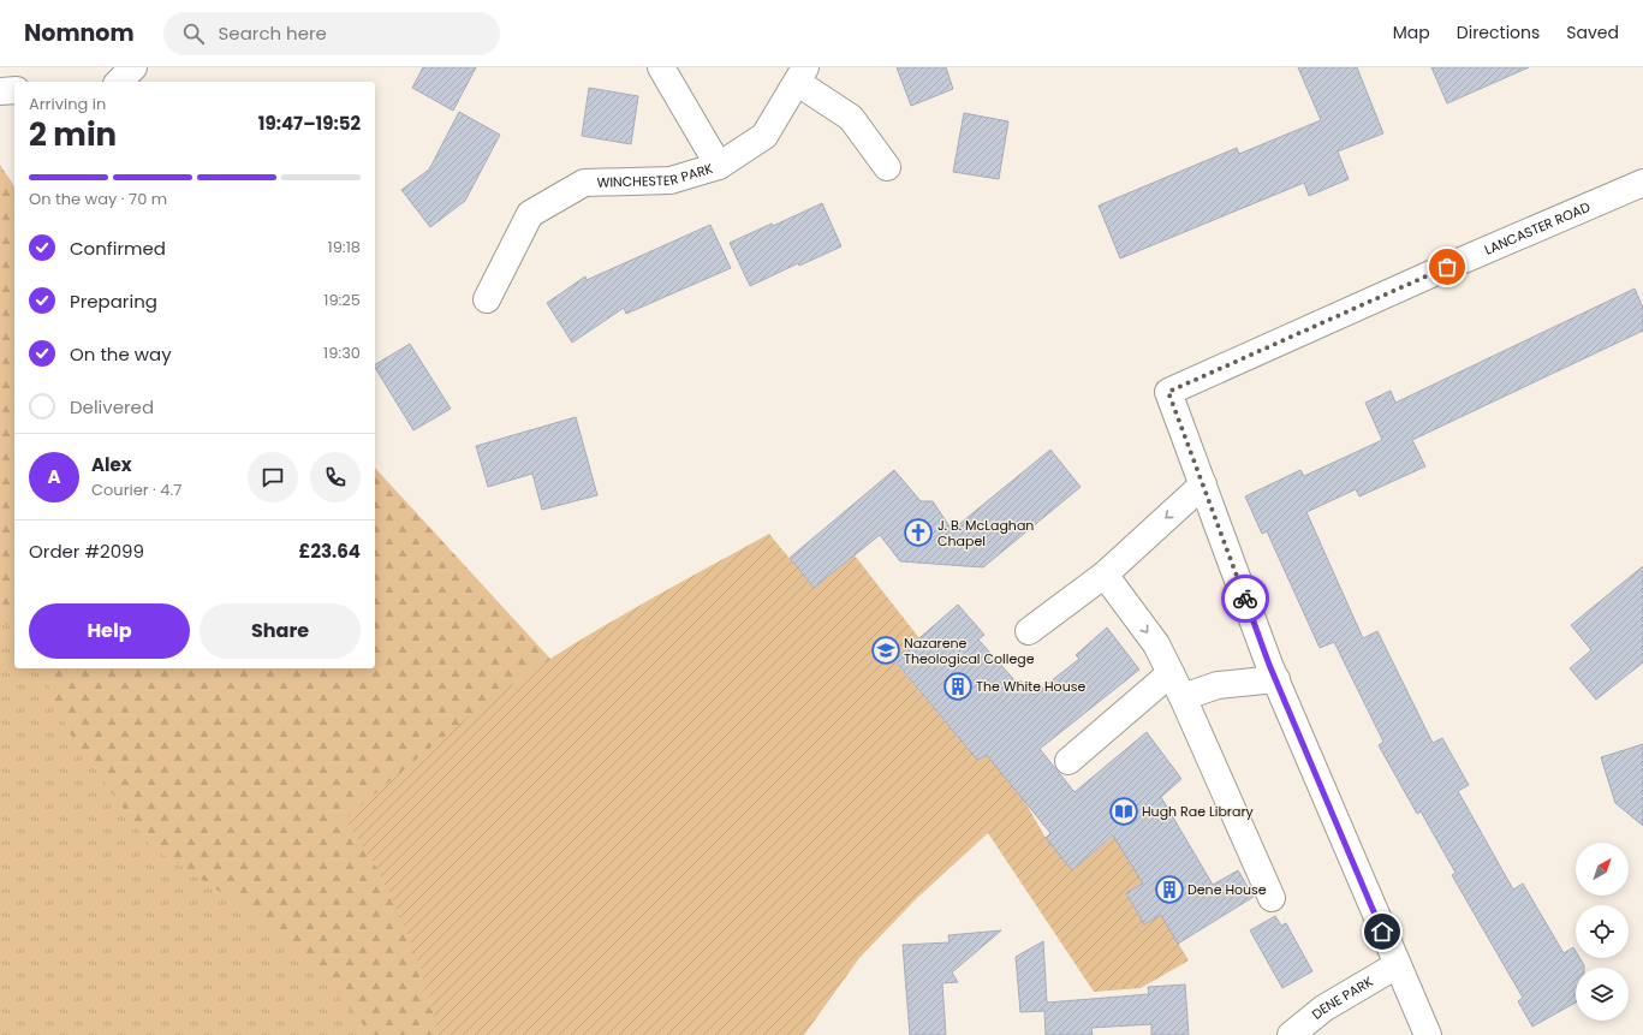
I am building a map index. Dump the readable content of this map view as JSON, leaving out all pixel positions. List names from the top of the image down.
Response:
{
  "streets": {
    "street": ["WINCHESTER PARK", "LANCASTER ROAD", "DENE PARK"]
  },
  "places": {
    "church": ["J. B. McLaghan Chapel"],
    "school or university": ["Nazarene Theological College"],
    "building": ["The White House", "Dene House"],
    "library": ["Hugh Rae Library"]
  },
  "north": "top right",
  "page": {
    "header": "Nomnom",
    "search": "Search here",
    "nav": ["Map", "Directions", "Saved"],
    "heading": ["2 min", "Arriving in", "19:47–19:52"],
    "panel": [
      "Alex",
      "Courier · 4.7",
      "Order #2099",
      "£23.64"
    ],
    "bar": "On the way · 70 m",
    "list": [
      ["Confirmed", "19:18"],
      ["Preparing", "19:25"],
      ["On the way", "19:30"],
      "Delivered"
    ],
    "round": "A",
    "buttons": ["Help", "Share"]
  }
}
